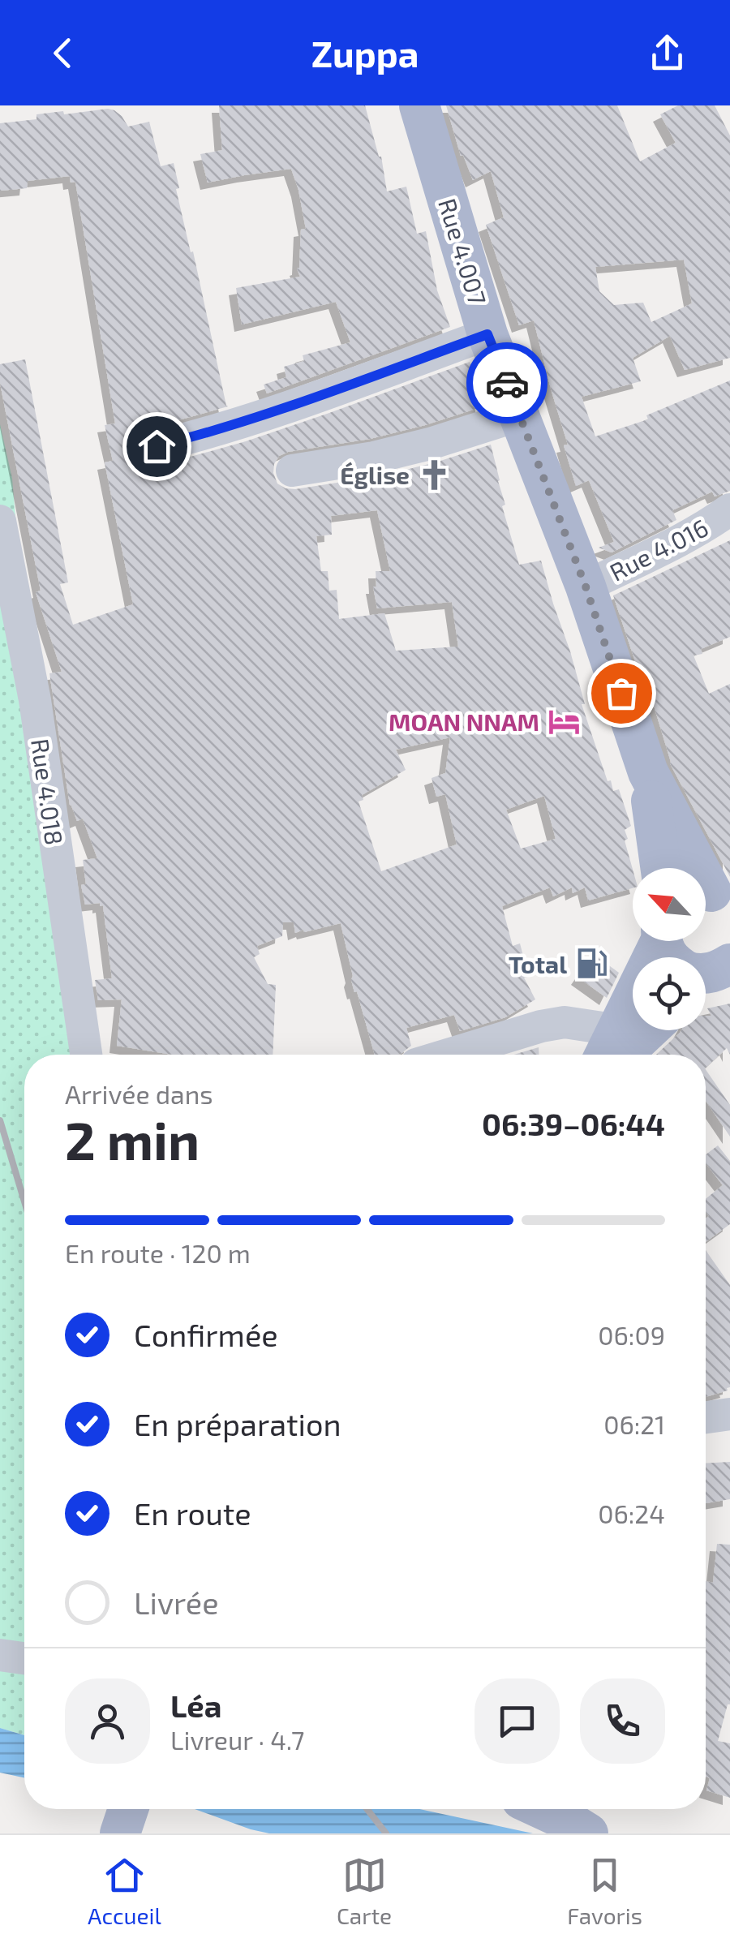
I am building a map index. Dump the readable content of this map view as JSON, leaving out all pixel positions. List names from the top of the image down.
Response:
{
  "streets": {
    "main road": ["Rue 4.007"],
    "street": ["Rue 4.016", "Rue 4.018"]
  },
  "crossings": [
    ["Rue 4.007", "Rue 4.016"]
  ],
  "places": {
    "church": ["Église"],
    "hotel": ["MOAN NNAM"],
    "fuel station": ["Total"]
  },
  "north": "top left",
  "page": {
    "header": "Zuppa",
    "heading": ["2 min", "Arrivée dans", "06:39–06:44"],
    "panel": ["Léa", "Livreur · 4.7"],
    "bar": "En route · 120 m",
    "list": [
      ["Confirmée", "06:09"],
      ["En préparation", "06:21"],
      ["En route", "06:24"],
      "Livrée"
    ],
    "tabs": ["Accueil", "Carte", "Favoris"]
  }
}
